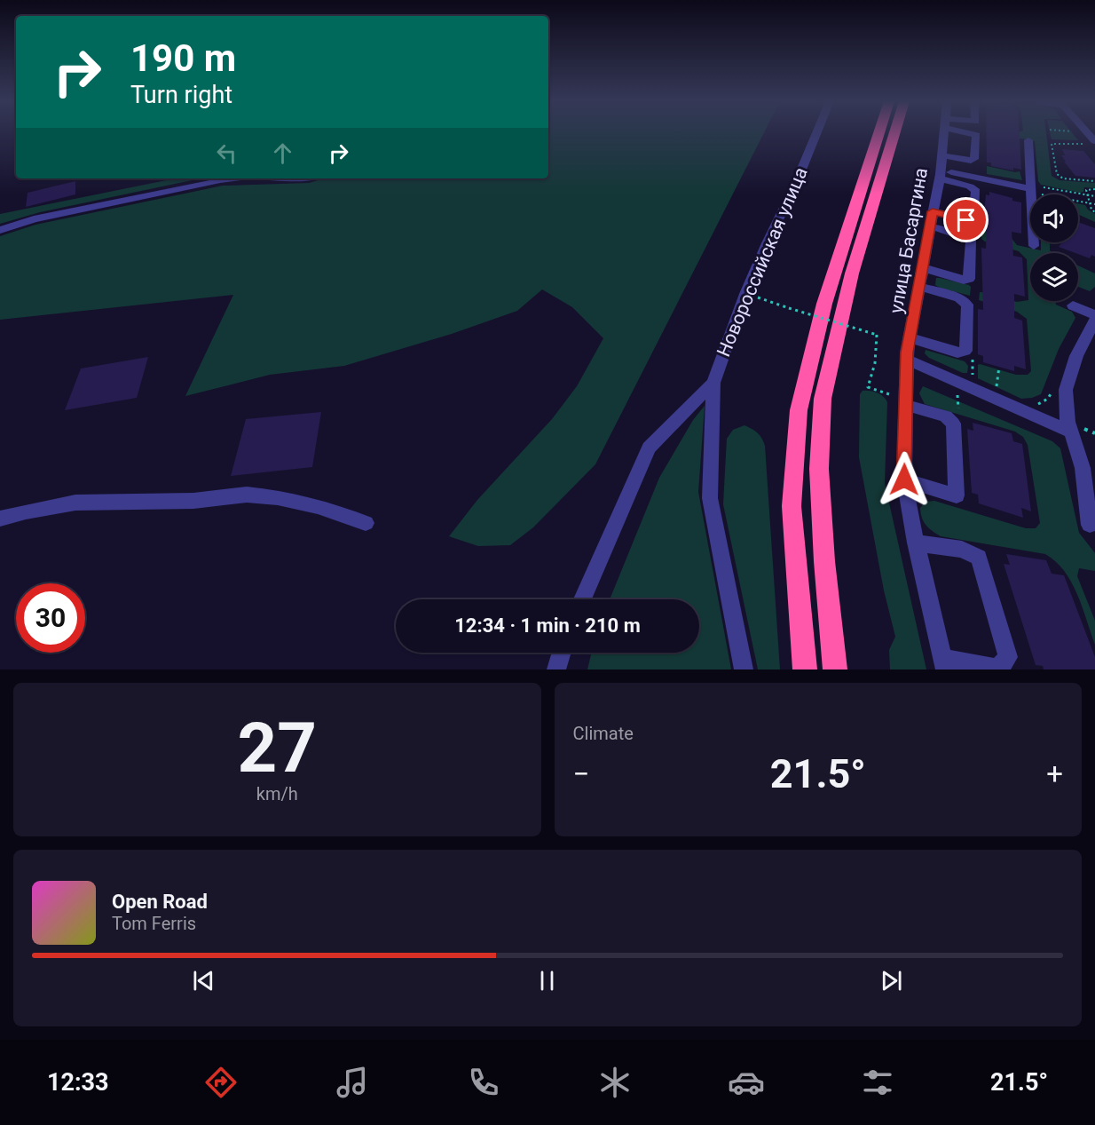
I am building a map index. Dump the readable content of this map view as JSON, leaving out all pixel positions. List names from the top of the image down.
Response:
{
  "streets": {
    "street": ["улица Басаргина", "Новороссийская улица"]
  },
  "page": {
    "turn": ["190 m", "Turn right"],
    "limit": "30",
    "trip": "12:34 · 1 min · 210 m",
    "tile": [
      ["27", "km/h"],
      "Climate"
    ],
    "heat": ["−", "21.5°", "+"],
    "song": ["Open Road", "Tom Ferris"],
    "tabs": ["12:33", "21.5°"]
  }
}
